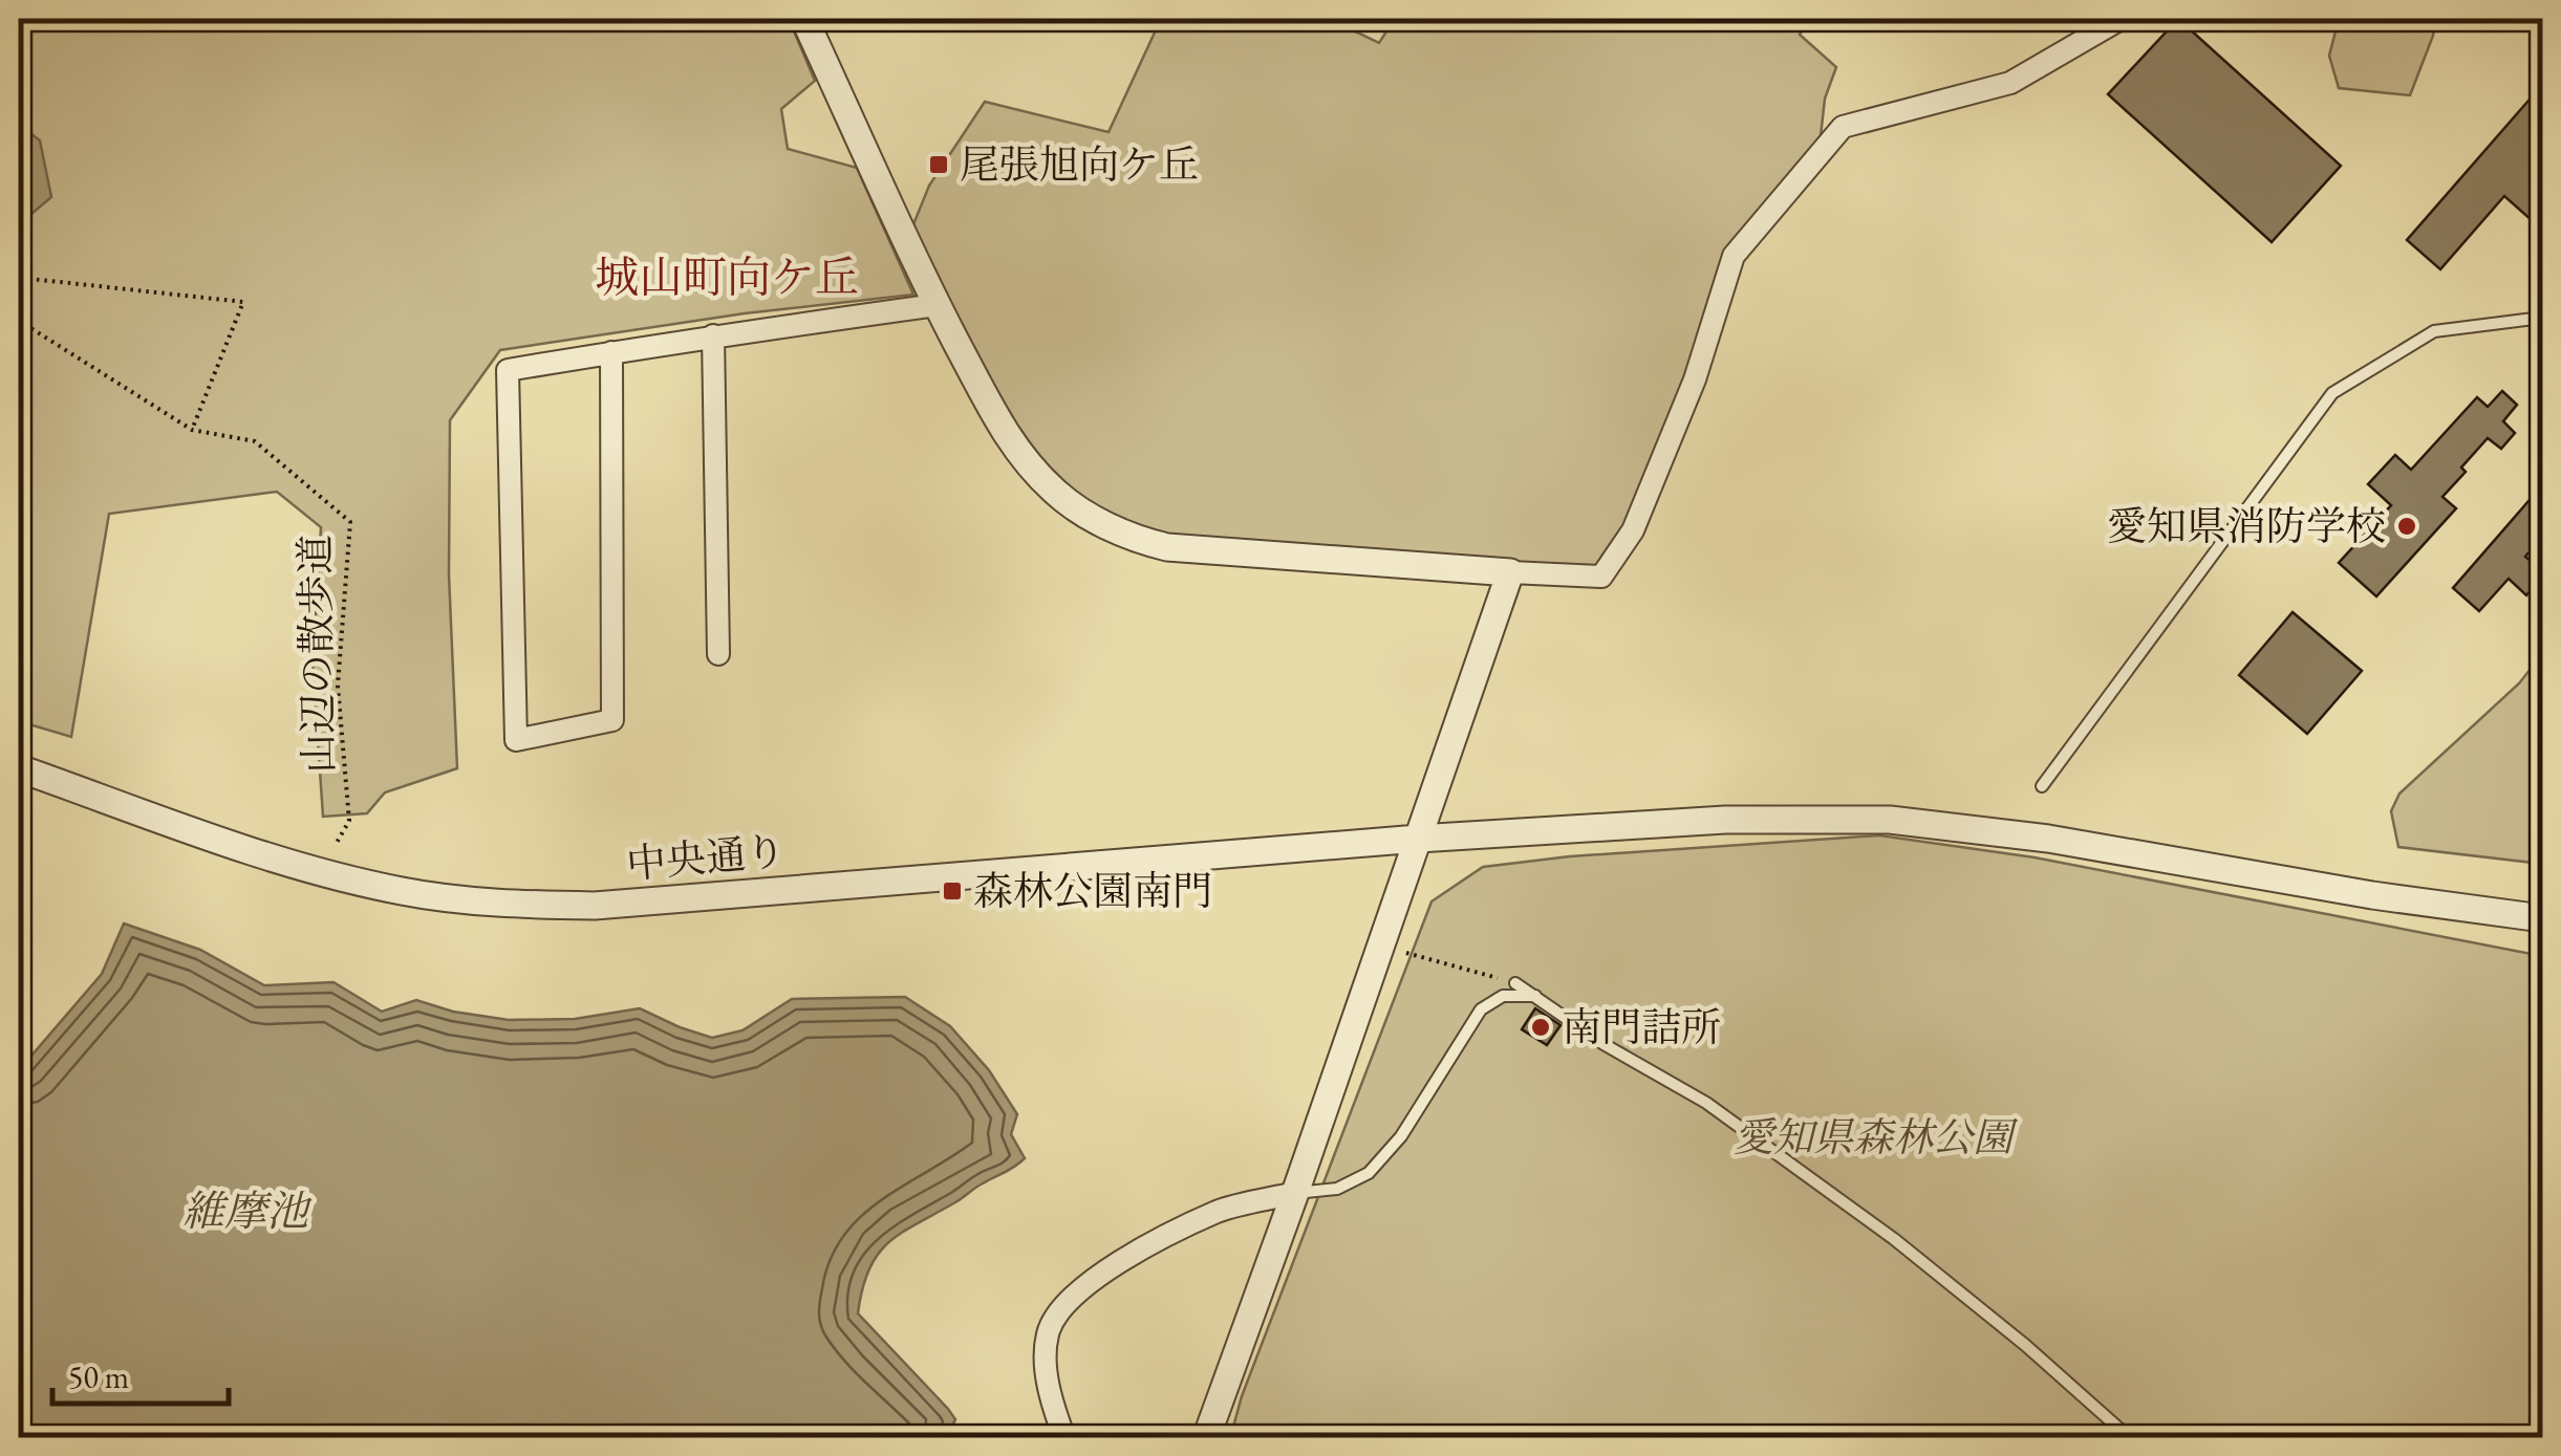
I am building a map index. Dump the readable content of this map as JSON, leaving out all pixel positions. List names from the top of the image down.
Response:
{
  "streets": {
    "street": ["中央通り"],
    "path": ["山辺の散歩道"]
  },
  "districts": ["城山町向ケ丘"],
  "water": ["維摩池"],
  "parks": ["愛知県森林公園"],
  "places": {
    "transit": ["尾張旭向ケ丘", "森林公園南門"],
    "other": ["愛知県消防学校", "南門詰所"]
  },
  "scale_bar": "50 m"
}
